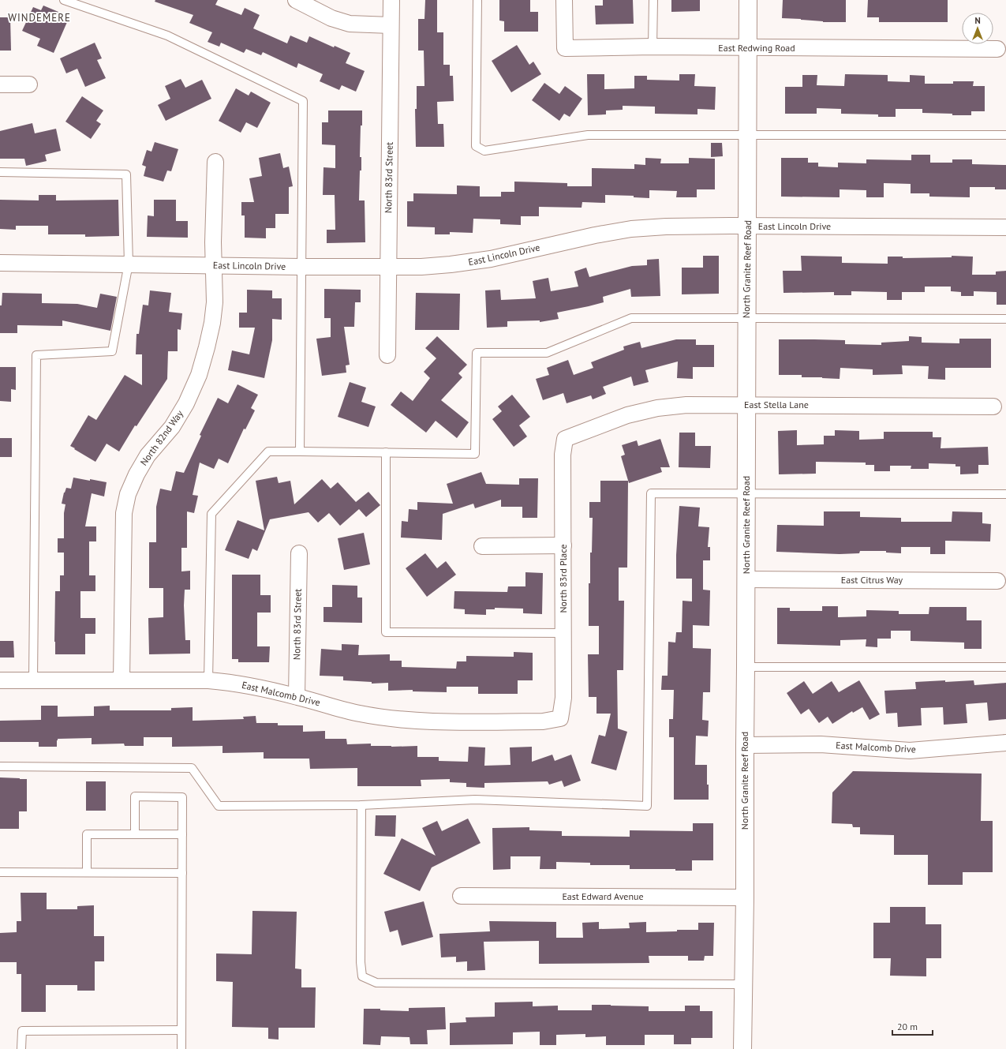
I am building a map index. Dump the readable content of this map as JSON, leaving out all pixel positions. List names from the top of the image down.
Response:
{
  "streets": {
    "street": [
      "East Redwing Road",
      "North 83rd Street",
      "East Lincoln Drive",
      "North Granite Reef Road",
      "East Stella Lane",
      "North 82nd Way",
      "North 83rd Place",
      "East Citrus Way",
      "East Malcomb Drive",
      "East Edward Avenue"
    ]
  },
  "crossings": [
    ["East Redwing Road", "North Granite Reef Road"],
    ["North 83rd Street", "East Lincoln Drive"],
    ["North 83rd Street", "East Malcomb Drive"],
    ["East Lincoln Drive", "North Granite Reef Road"],
    ["East Lincoln Drive", "North 82nd Way"],
    ["North Granite Reef Road", "East Stella Lane"],
    ["North Granite Reef Road", "East Citrus Way"],
    ["North Granite Reef Road", "East Malcomb Drive"],
    ["North Granite Reef Road", "East Edward Avenue"],
    ["East Stella Lane", "North 83rd Place"],
    ["North 82nd Way", "East Malcomb Drive"],
    ["North 83rd Place", "East Malcomb Drive"]
  ],
  "districts": ["WINDEMERE"],
  "scale_bar": "20 m",
  "north": "top"
}
